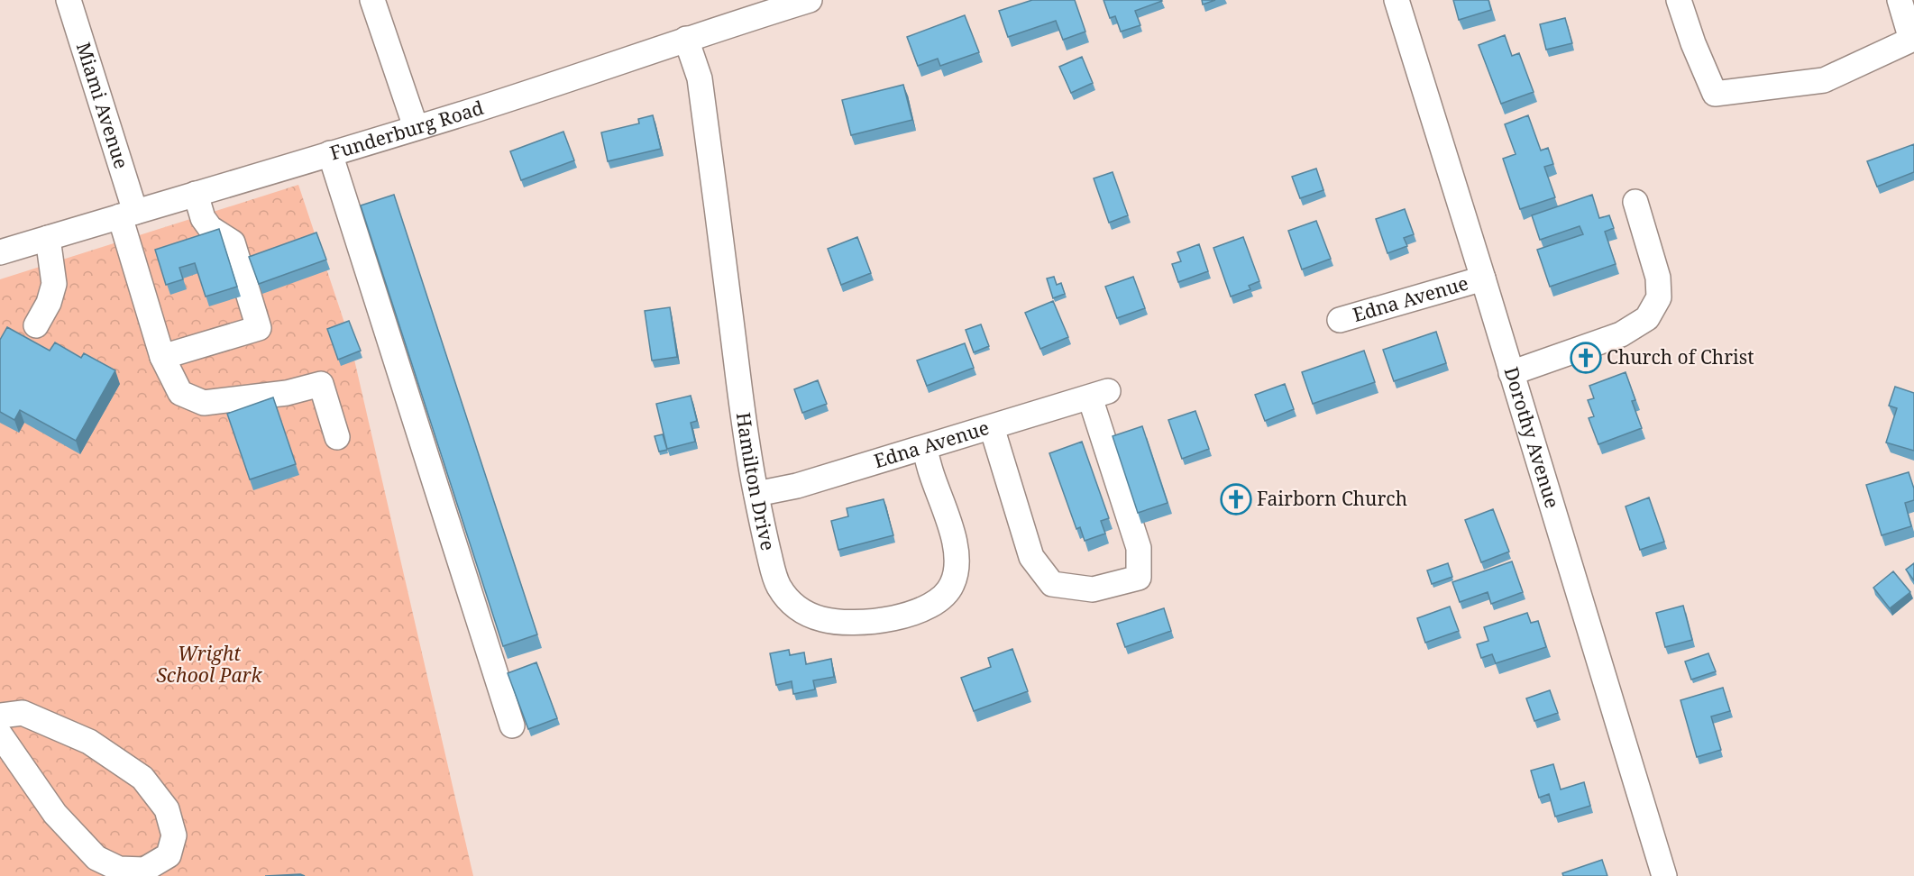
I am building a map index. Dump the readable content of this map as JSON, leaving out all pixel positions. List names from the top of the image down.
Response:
{
  "streets": {
    "street": [
      "Miami Avenue",
      "Funderburg Road",
      "Edna Avenue",
      "Dorothy Avenue",
      "Hamilton Drive"
    ]
  },
  "crossings": [
    ["Miami Avenue", "Funderburg Road"],
    ["Funderburg Road", "Hamilton Drive"],
    ["Edna Avenue", "Dorothy Avenue"],
    ["Edna Avenue", "Hamilton Drive"]
  ],
  "parks": ["Wright School Park"],
  "places": {
    "church": ["Church of Christ", "Fairborn Church"]
  }
}
